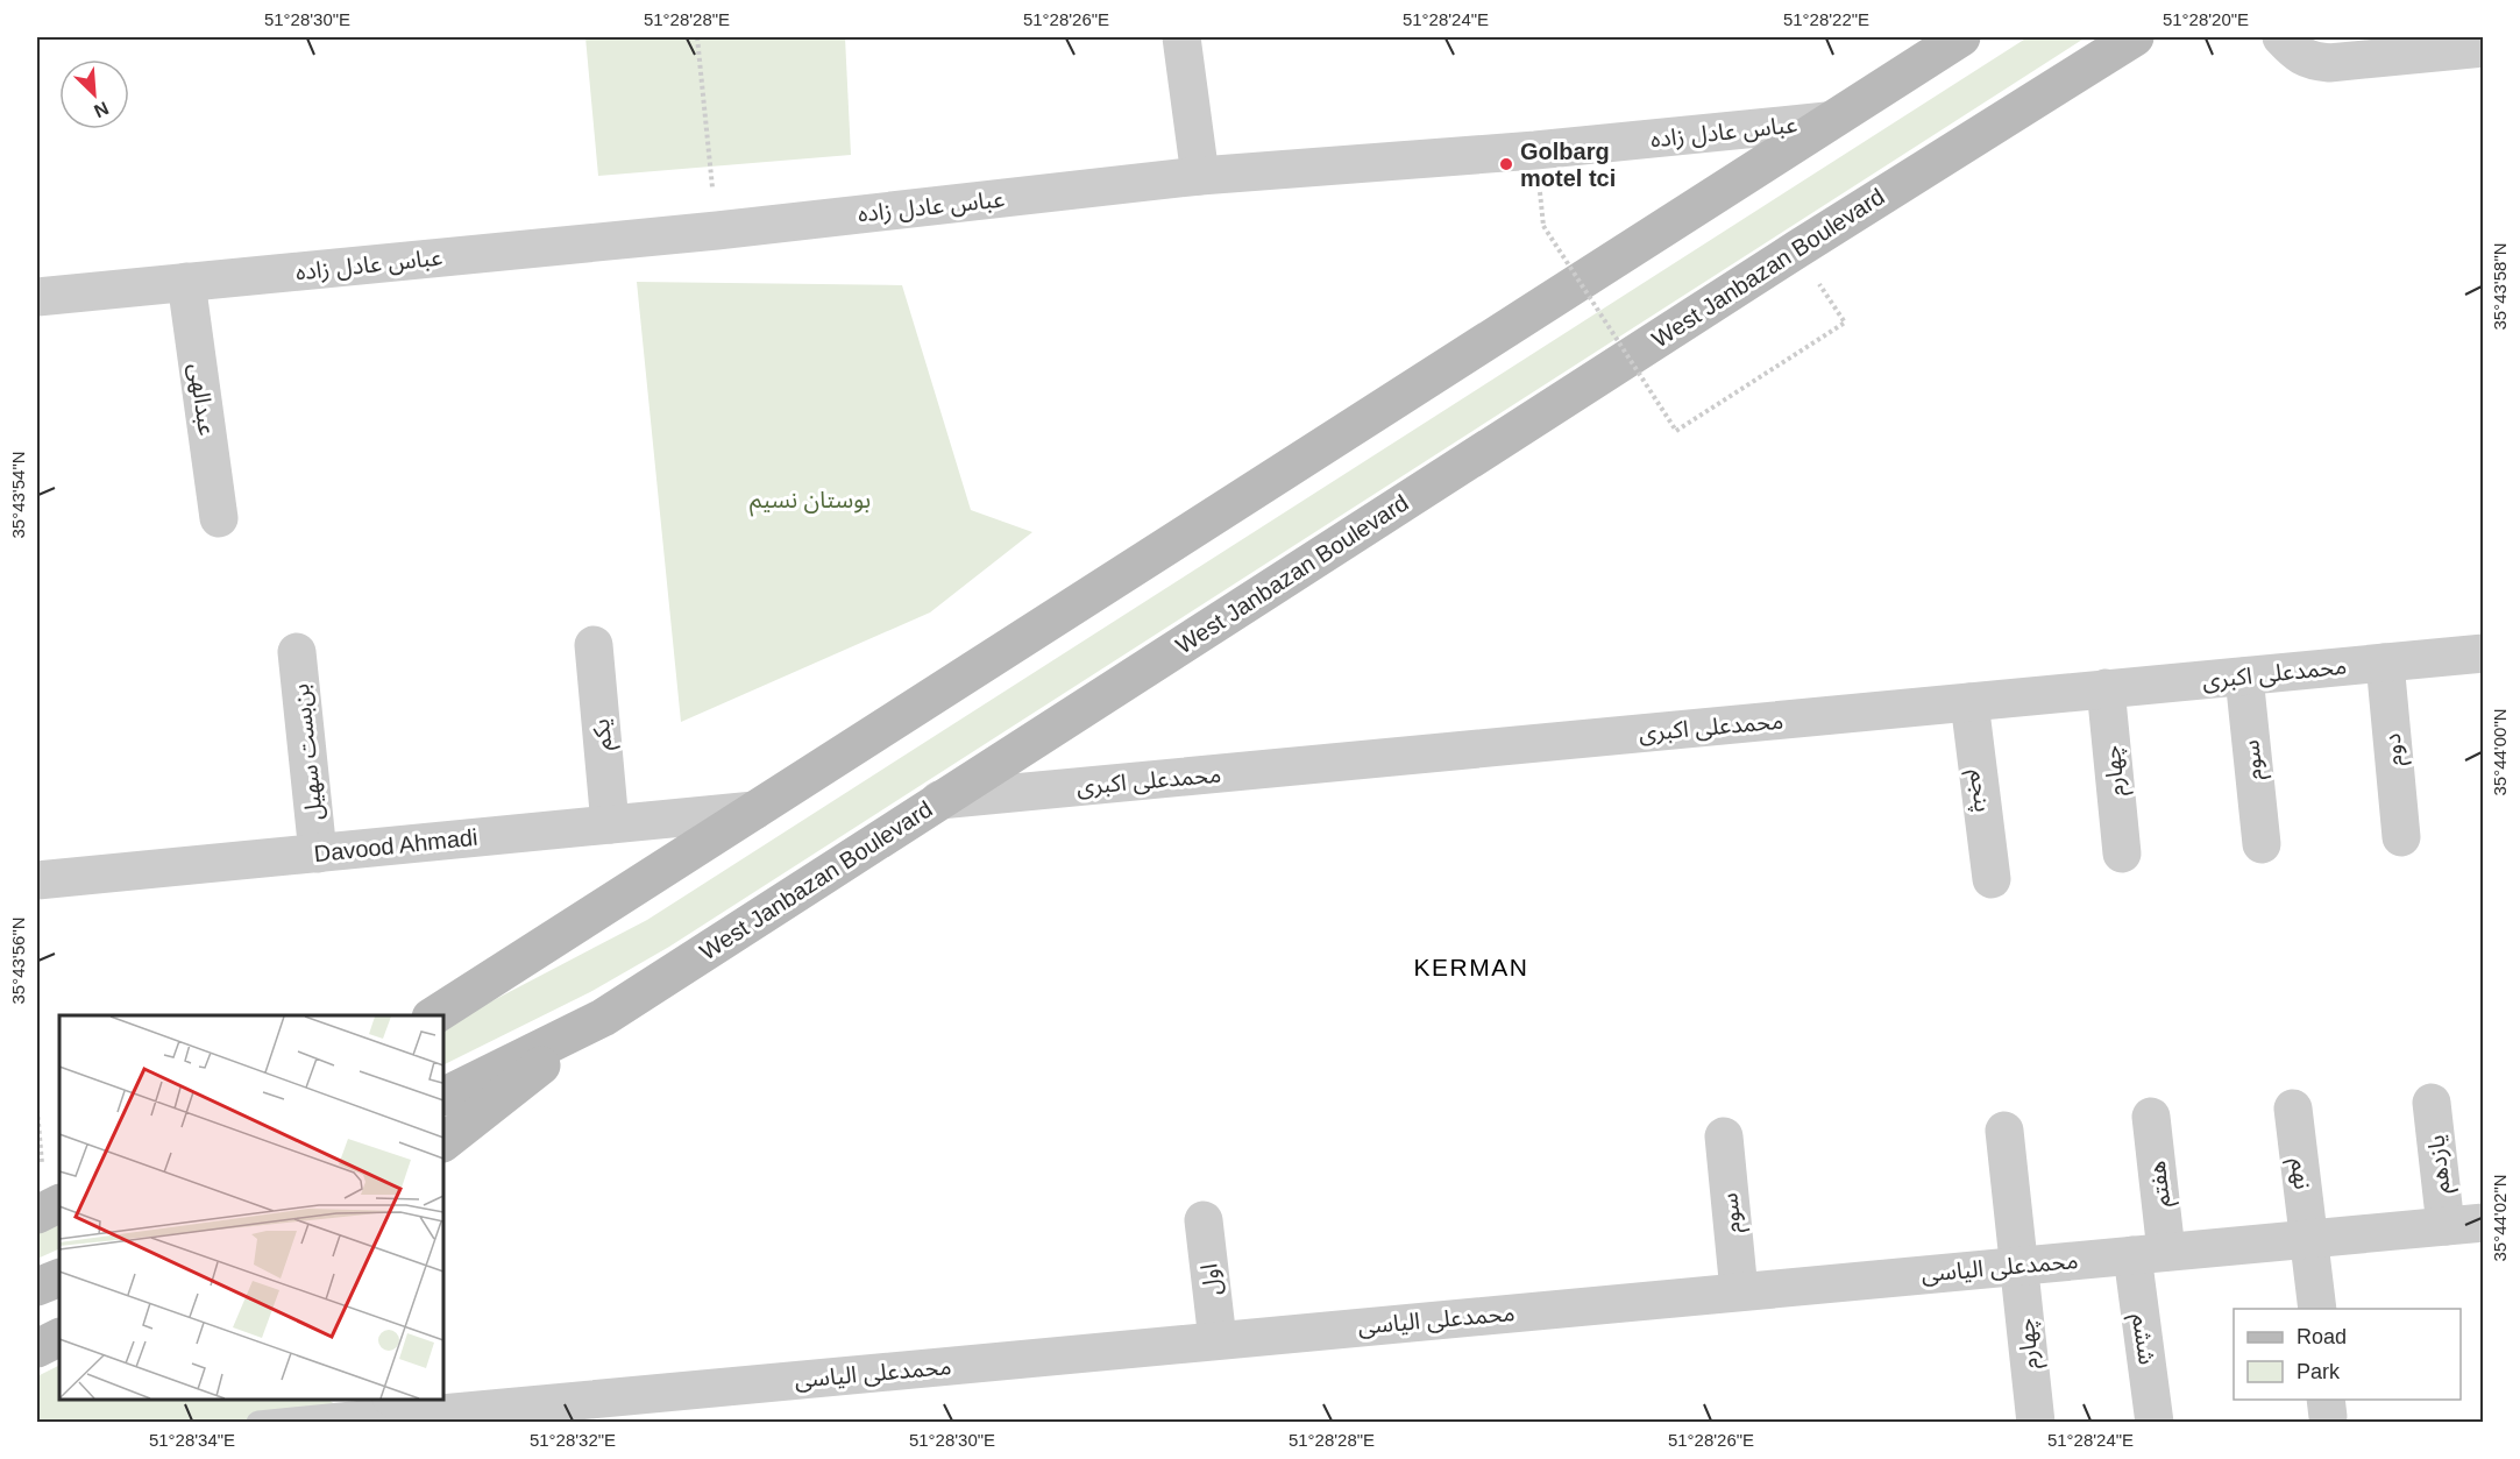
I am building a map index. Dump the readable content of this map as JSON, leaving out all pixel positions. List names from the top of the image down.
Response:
{
  "streets": {
    "main road": ["West Janbazan Boulevard"],
    "street": [
      "عباس عادل زاده",
      "عبدالهی",
      "محمدعلی اکبری",
      "یکم",
      "دوم",
      "بن‌بست سهیل",
      "سوم",
      "چهارم",
      "پنجم",
      "Davood Ahmadi",
      "یازدهم",
      "نهم",
      "هفتم",
      "محمدعلی الیاسی",
      "اول",
      "ششم"
    ]
  },
  "crossings": [
    ["عباس عادل زاده", "عبدالهی"],
    ["West Janbazan Boulevard", "محمدعلی اکبری"],
    ["محمدعلی اکبری", "دوم"],
    ["محمدعلی اکبری", "سوم"],
    ["محمدعلی اکبری", "چهارم"],
    ["محمدعلی اکبری", "پنجم"],
    ["یکم", "Davood Ahmadi"],
    ["بن‌بست سهیل", "Davood Ahmadi"],
    ["سوم", "محمدعلی الیاسی"],
    ["چهارم", "محمدعلی الیاسی"],
    ["یازدهم", "محمدعلی الیاسی"],
    ["نهم", "محمدعلی الیاسی"],
    ["هفتم", "محمدعلی الیاسی"],
    ["هفتم", "ششم"],
    ["محمدعلی الیاسی", "اول"],
    ["محمدعلی الیاسی", "ششم"]
  ],
  "districts": ["KERMAN"],
  "parks": ["بوستان نسیم"],
  "places": ["Golbarg motel tci"],
  "legend": ["Road", "Park"],
  "north": "bottom right",
  "coordinates": [
    "51°28'30\"E",
    "51°28'28\"E",
    "51°28'26\"E",
    "51°28'24\"E",
    "51°28'22\"E",
    "51°28'20\"E",
    "35°43'58\"N",
    "35°43'54\"N",
    "35°44'00\"N",
    "35°43'56\"N",
    "35°44'02\"N",
    "51°28'34\"E",
    "51°28'32\"E"
  ]
}
